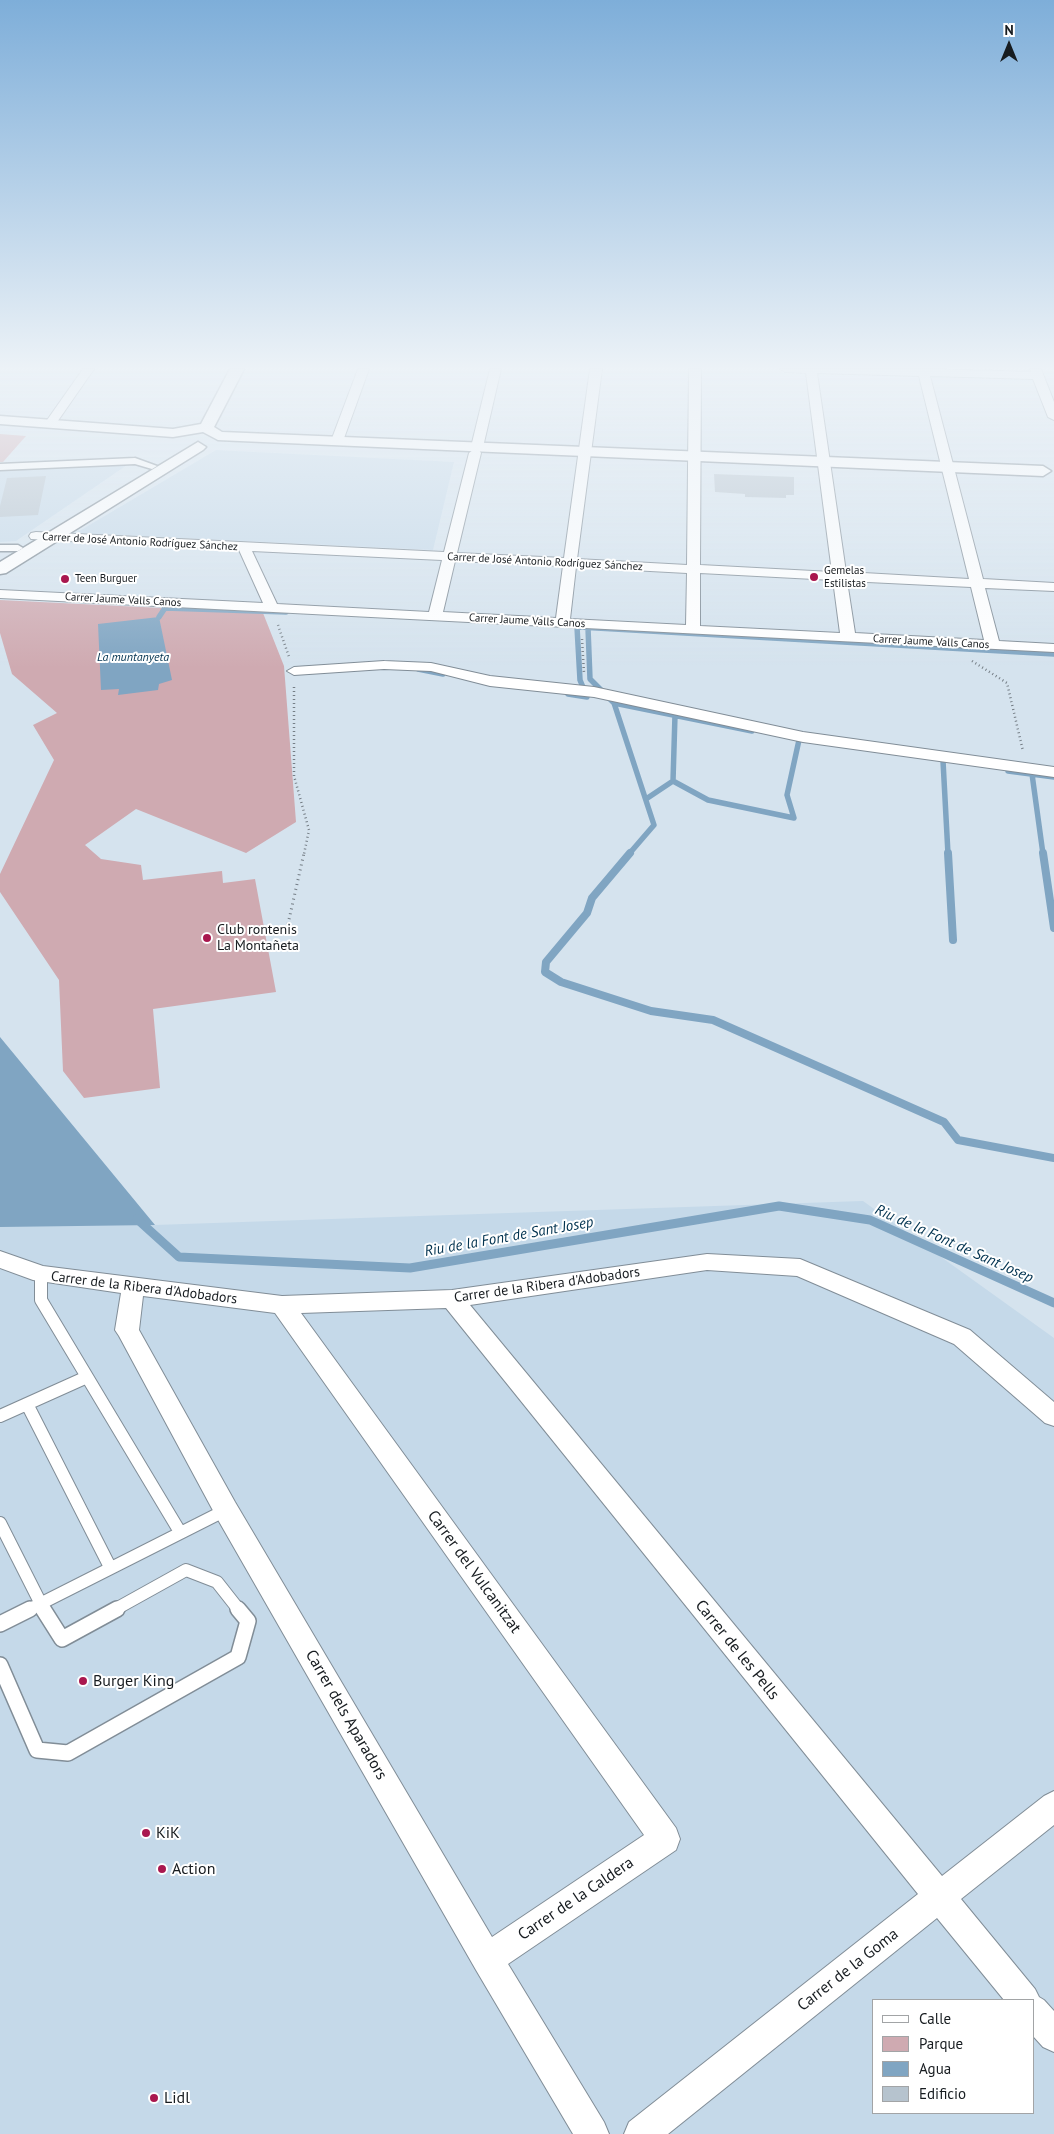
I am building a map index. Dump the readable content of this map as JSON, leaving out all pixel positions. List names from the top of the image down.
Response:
{
  "streets": {
    "street": [
      "Carrer de José Antonio Rodríguez Sánchez",
      "Carrer Jaume Valls Canos",
      "Carrer de la Ribera d'Adobadors",
      "Carrer del Vulcanitzat",
      "Carrer de les Pells",
      "Carrer dels Aparadors",
      "Carrer de la Caldera",
      "Carrer de la Goma"
    ]
  },
  "crossings": [
    ["Carrer de la Ribera d'Adobadors", "Carrer del Vulcanitzat"],
    ["Carrer de la Ribera d'Adobadors", "Carrer de les Pells"],
    ["Carrer de la Ribera d'Adobadors", "Carrer dels Aparadors"],
    ["Carrer del Vulcanitzat", "Carrer de la Caldera"],
    ["Carrer de les Pells", "Carrer de la Goma"],
    ["Carrer dels Aparadors", "Carrer de la Caldera"]
  ],
  "water": ["La muntanyeta", "Riu de la Font de Sant Josep"],
  "places": [
    "Gemelas Estilistas",
    "Teen Burguer",
    "Club rontenis La Montañeta",
    "Burger King",
    "KiK",
    "Action",
    "Lidl"
  ],
  "legend": [
    "Calle",
    "Parque",
    "Agua",
    "Edificio"
  ],
  "north": "top"
}
